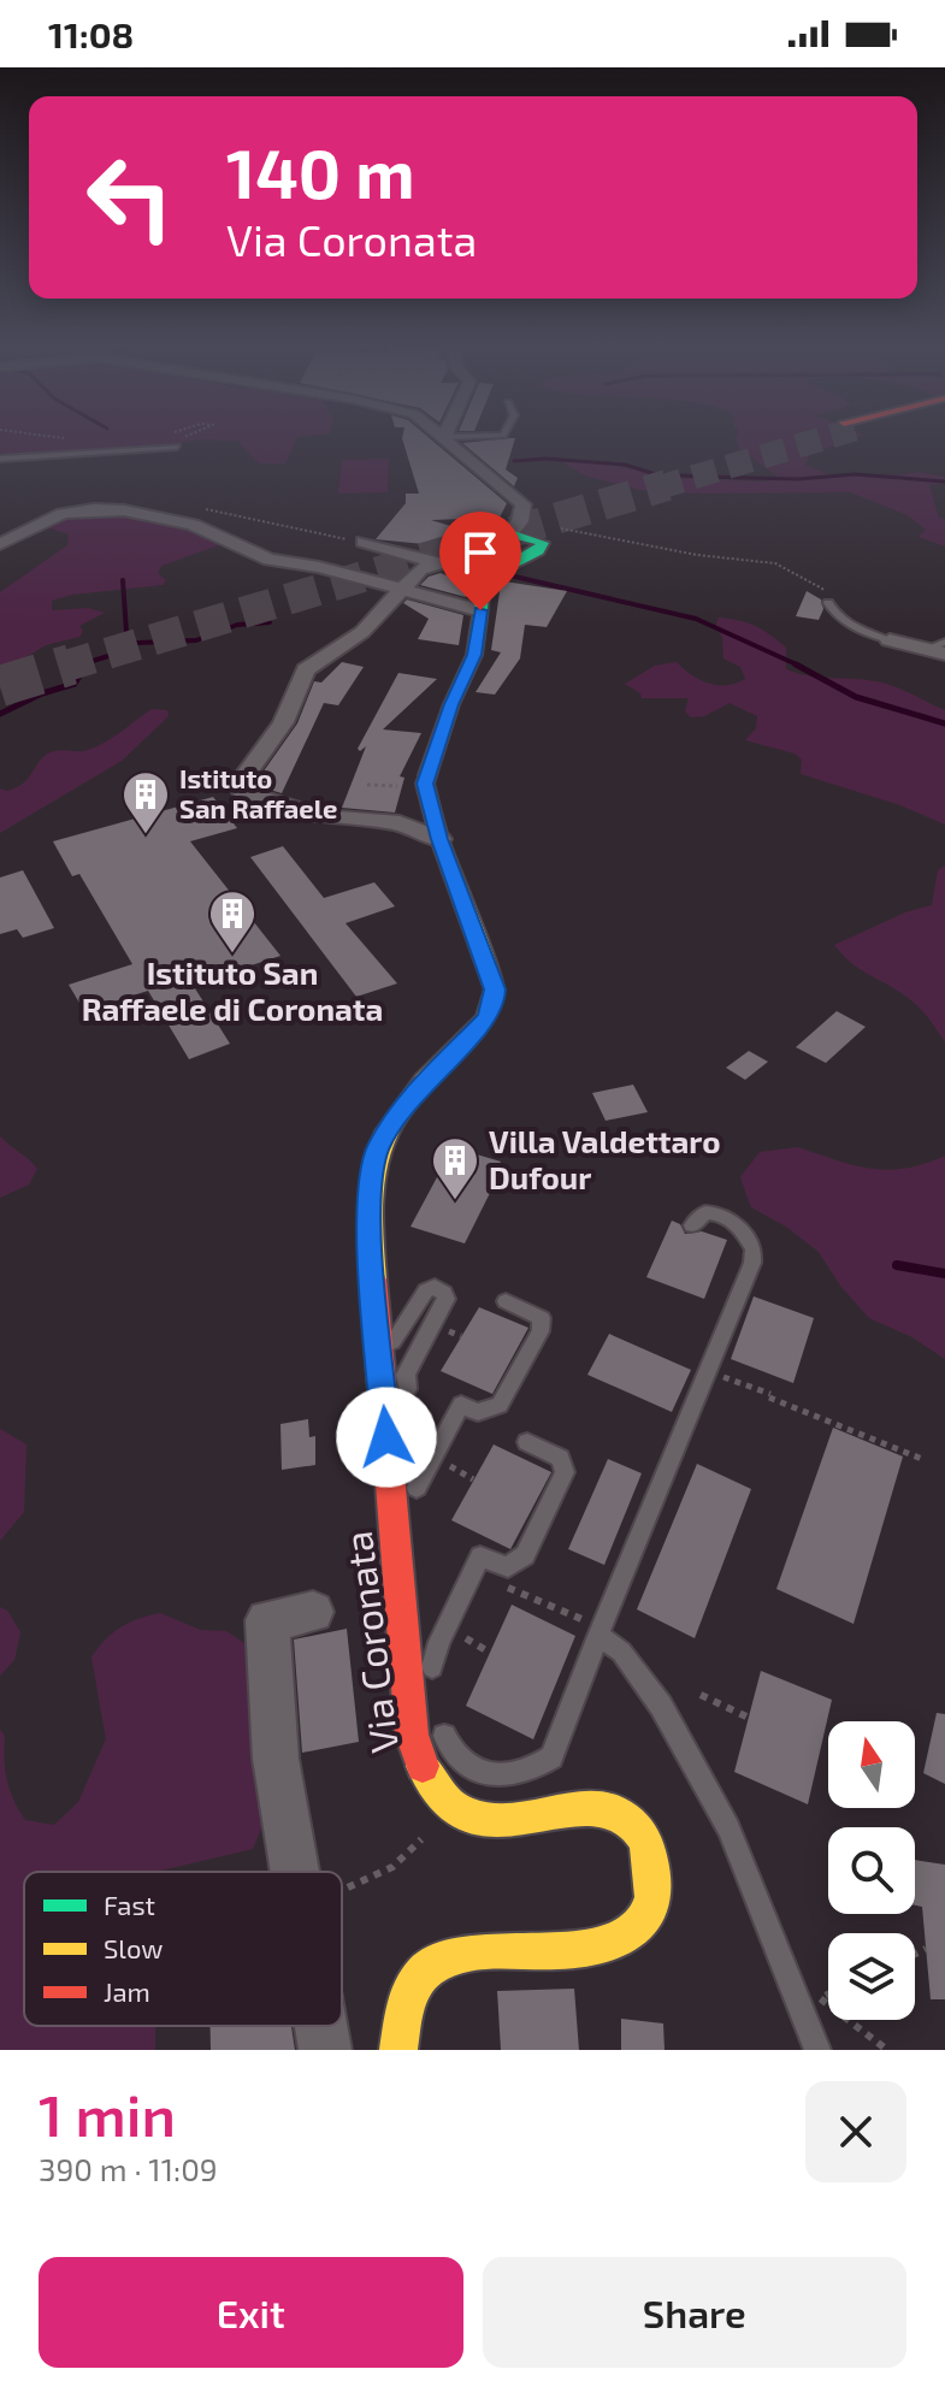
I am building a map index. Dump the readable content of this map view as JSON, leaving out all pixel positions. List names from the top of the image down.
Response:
{
  "streets": {
    "main road": ["Via Coronata"]
  },
  "places": {
    "building": ["Istituto San Raffaele", "Istituto San Raffaele di Coronata", "Villa Valdettaro Dufour"]
  },
  "legend": ["Fast", "Slow", "Jam"],
  "north": "top",
  "page": {
    "status": "11:08",
    "turn": ["140 m", "Via Coronata"],
    "heading": ["1 min", "390 m · 11:09"],
    "buttons": ["Exit", "Share"]
  }
}
